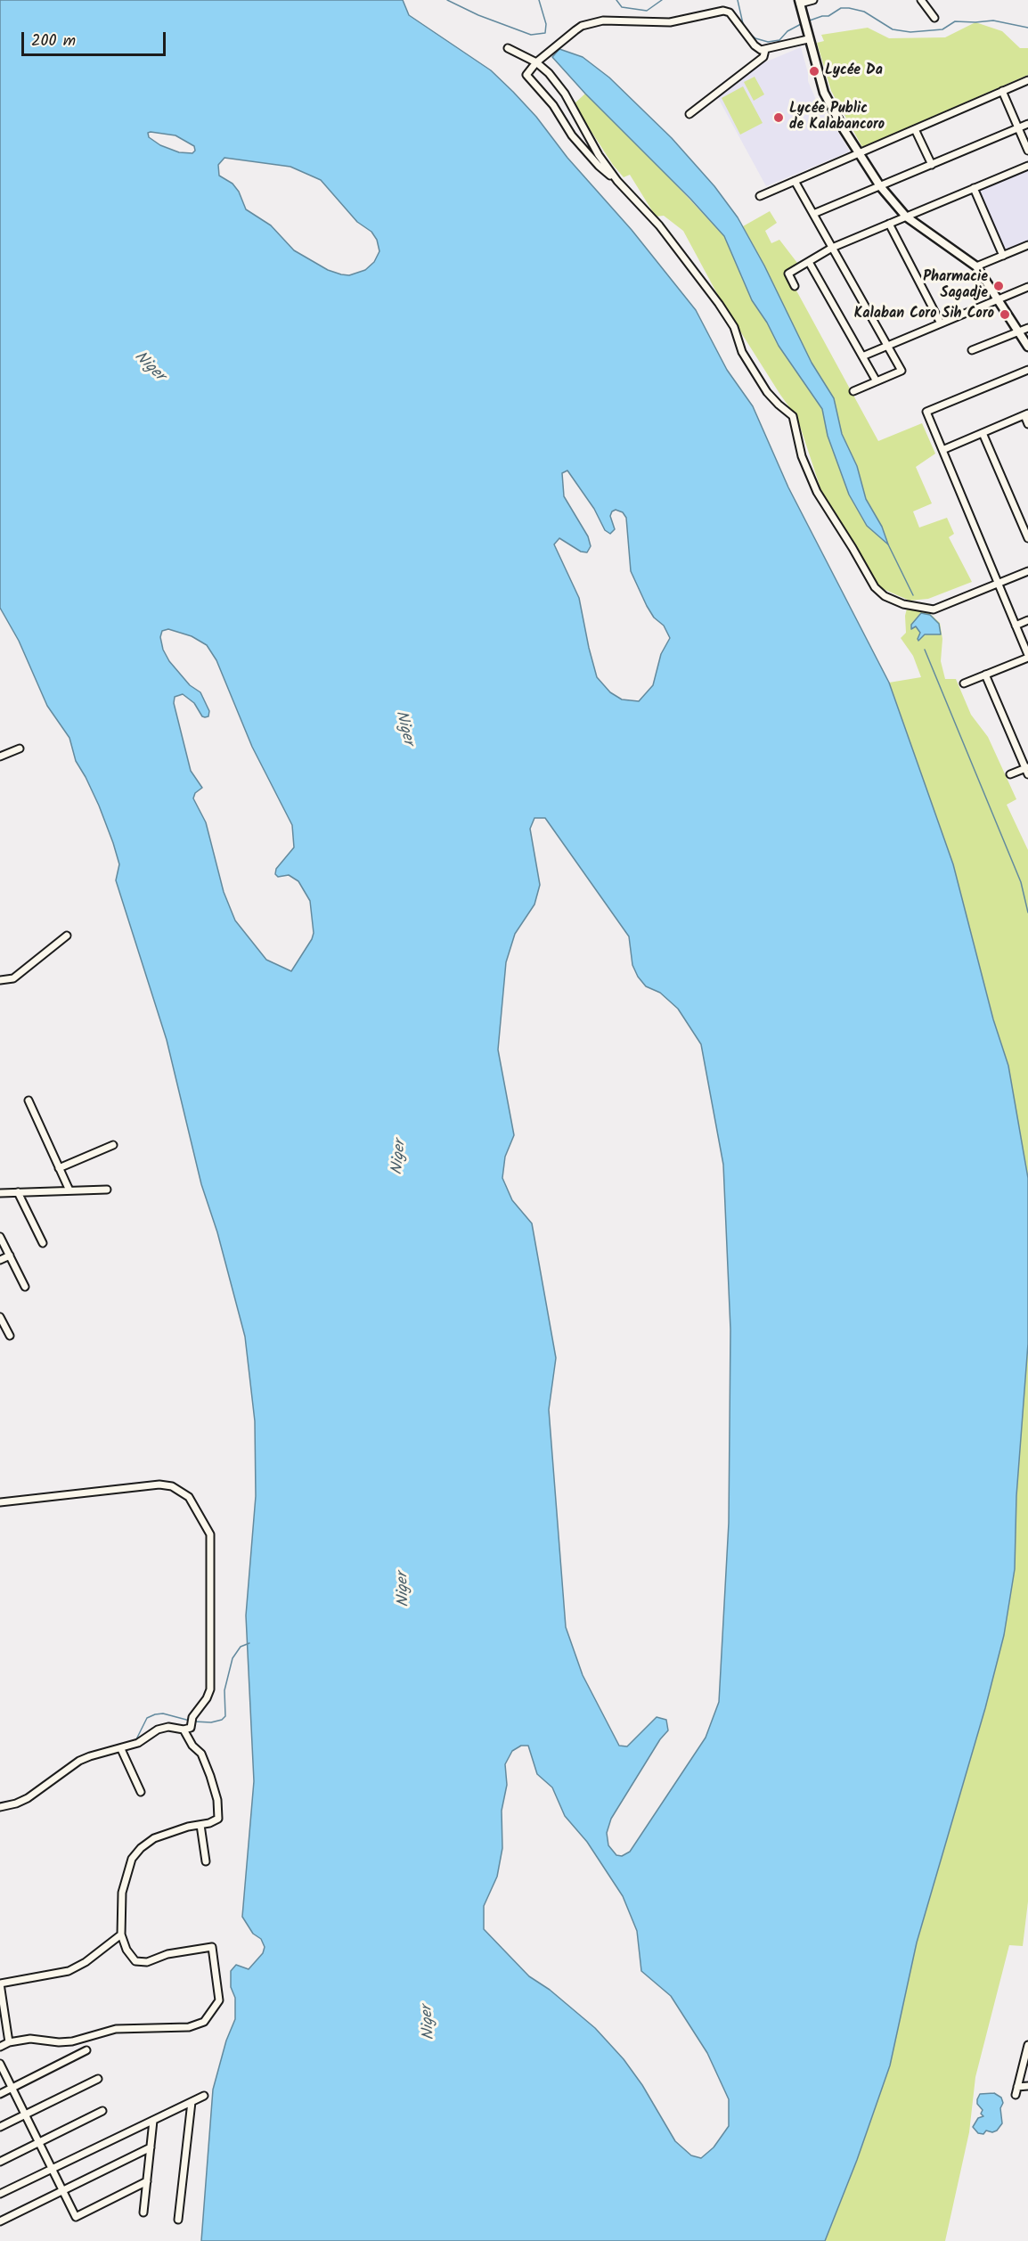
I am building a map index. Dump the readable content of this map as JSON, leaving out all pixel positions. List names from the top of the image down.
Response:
{
  "water": ["Niger"],
  "places": [
    "Lycée Da",
    "Lycée Public de Kalabancoro",
    "Pharmacie Sagadje",
    "Kalaban Coro Sih Coro"
  ],
  "scale_bar": "200 m"
}
